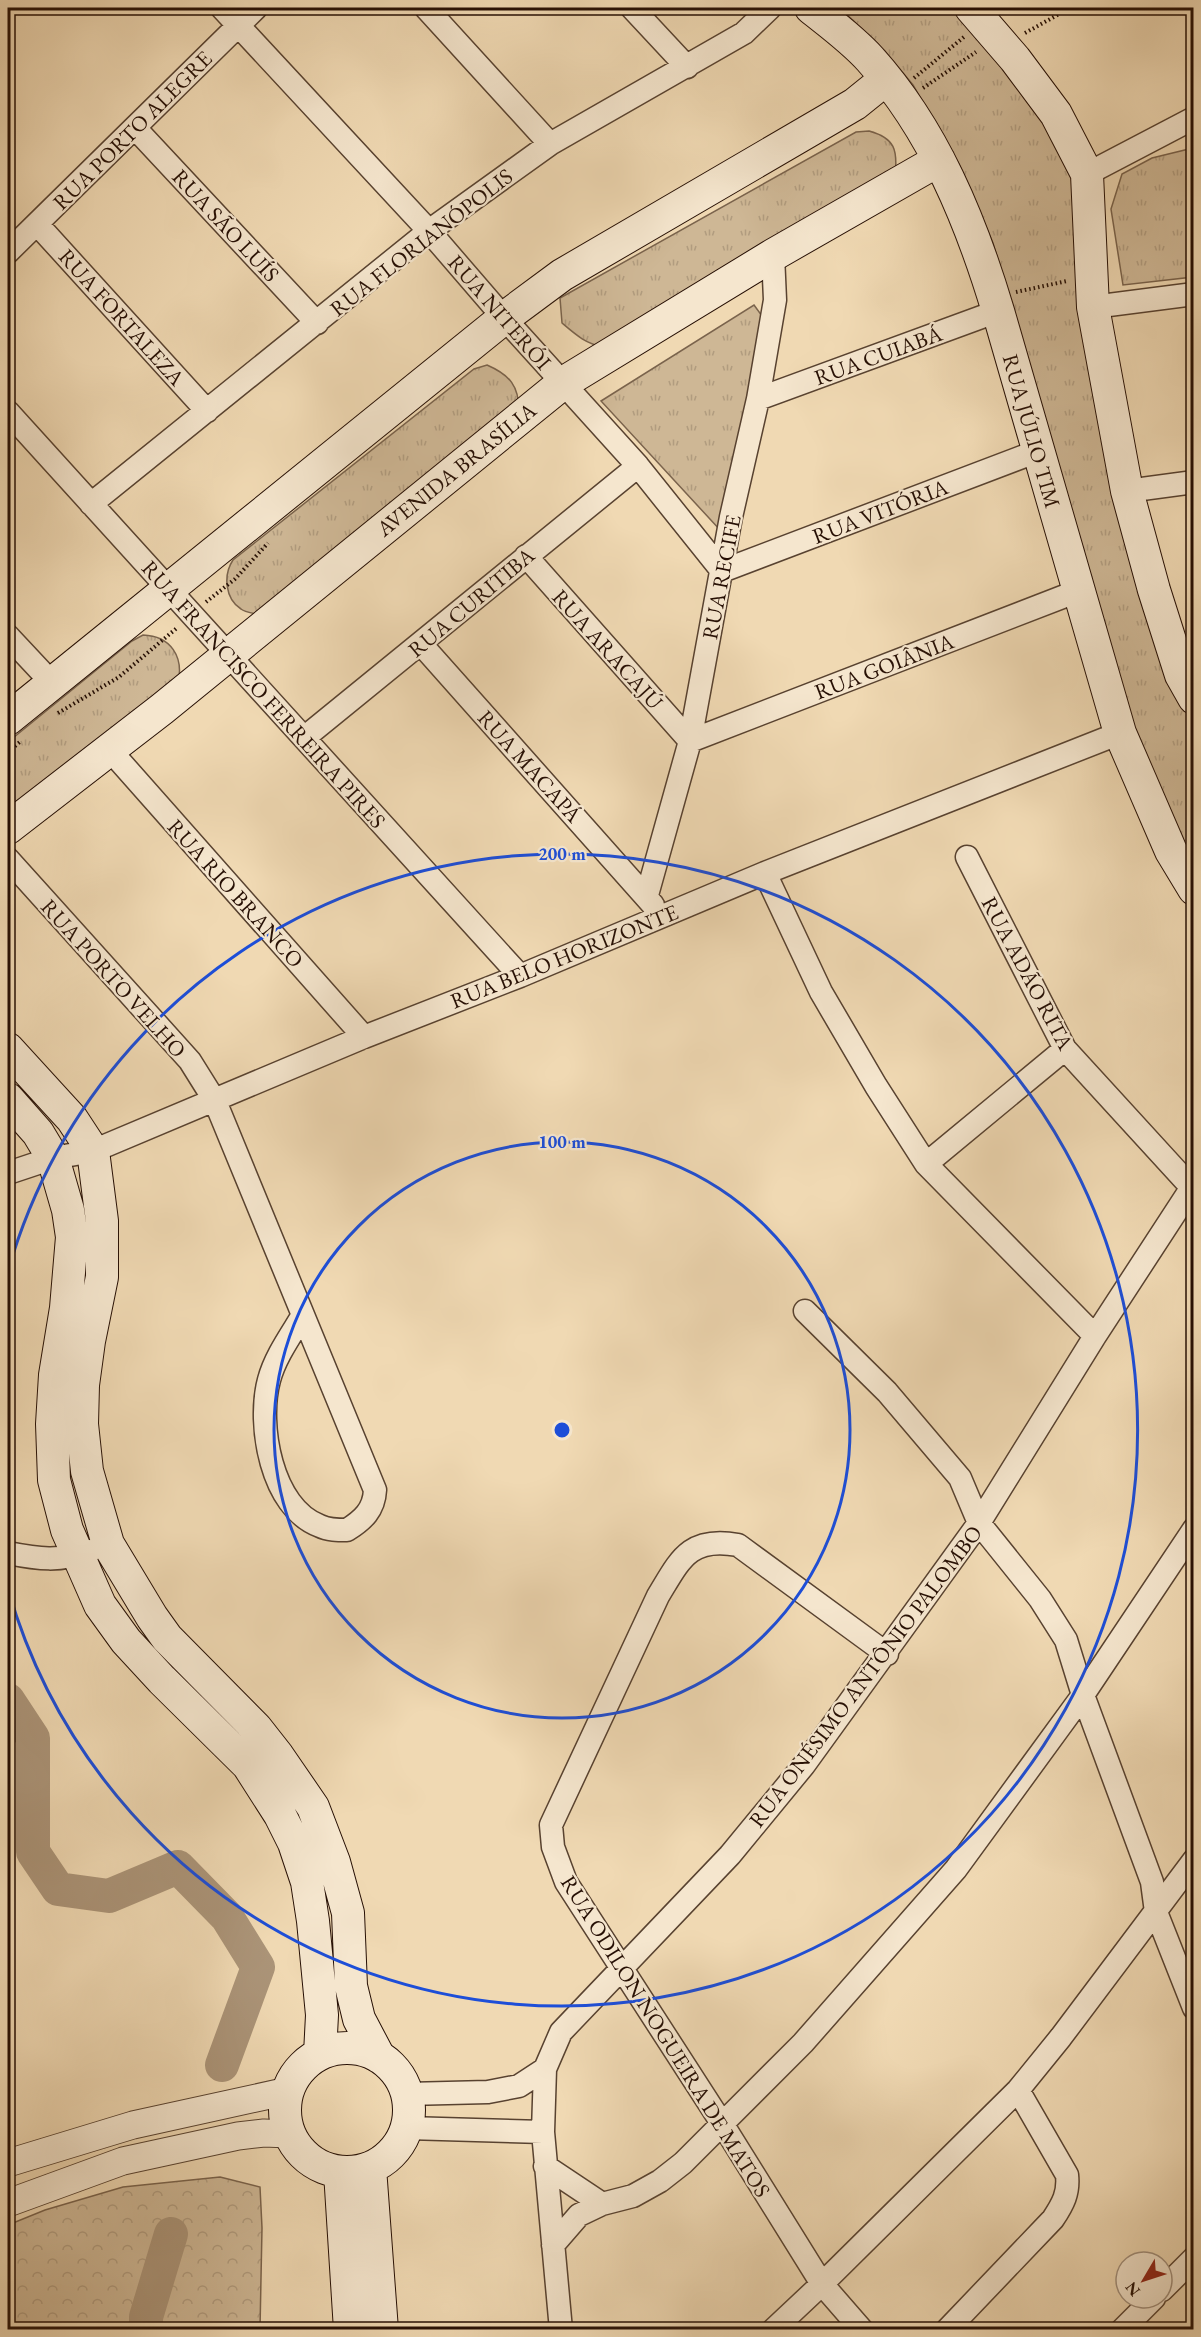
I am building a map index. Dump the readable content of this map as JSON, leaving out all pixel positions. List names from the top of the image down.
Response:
{
  "streets": {
    "main road": ["RUA JÚLIO TIM", "AVENIDA BRASÍLIA"],
    "street": [
      "RUA PORTO ALEGRE",
      "RUA SÃO LUÍS",
      "RUA FLORIANÓPOLIS",
      "RUA NITERÓI",
      "RUA FORTALEZA",
      "RUA CUIABÁ",
      "RUA VITÓRIA",
      "RUA RECIFE",
      "RUA CURITIBA",
      "RUA ARACAJÚ",
      "RUA GOIÂNIA",
      "RUA FRANCISCO FERREIRA PIRES",
      "RUA MACAPÁ",
      "RUA RIO BRANCO",
      "RUA BELO HORIZONTE",
      "RUA ADÃO RITA",
      "RUA PORTO VELHO",
      "RUA ONÉSIMO ANTÔNIO PALOMBO",
      "RUA ODILON NOGUEIRA DE MATOS"
    ]
  },
  "crossings": [
    ["RUA PORTO ALEGRE", "RUA SÃO LUÍS"],
    ["RUA PORTO ALEGRE", "RUA NITERÓI"],
    ["RUA PORTO ALEGRE", "RUA FORTALEZA"],
    ["RUA SÃO LUÍS", "RUA FLORIANÓPOLIS"],
    ["RUA FLORIANÓPOLIS", "RUA NITERÓI"],
    ["RUA FLORIANÓPOLIS", "RUA FORTALEZA"],
    ["RUA FLORIANÓPOLIS", "RUA FRANCISCO FERREIRA PIRES"],
    ["RUA NITERÓI", "AVENIDA BRASÍLIA"],
    ["RUA NITERÓI", "RUA VITÓRIA"],
    ["RUA NITERÓI", "RUA RECIFE"],
    ["RUA NITERÓI", "RUA CURITIBA"],
    ["RUA CUIABÁ", "RUA JÚLIO TIM"],
    ["RUA CUIABÁ", "RUA RECIFE"],
    ["RUA JÚLIO TIM", "AVENIDA BRASÍLIA"],
    ["RUA JÚLIO TIM", "RUA VITÓRIA"],
    ["RUA JÚLIO TIM", "RUA GOIÂNIA"],
    ["RUA JÚLIO TIM", "RUA BELO HORIZONTE"],
    ["AVENIDA BRASÍLIA", "RUA RECIFE"],
    ["AVENIDA BRASÍLIA", "RUA FRANCISCO FERREIRA PIRES"],
    ["AVENIDA BRASÍLIA", "RUA RIO BRANCO"],
    ["RUA VITÓRIA", "RUA RECIFE"],
    ["RUA RECIFE", "RUA ARACAJÚ"],
    ["RUA RECIFE", "RUA GOIÂNIA"],
    ["RUA RECIFE", "RUA MACAPÁ"],
    ["RUA CURITIBA", "RUA ARACAJÚ"],
    ["RUA CURITIBA", "RUA FRANCISCO FERREIRA PIRES"],
    ["RUA CURITIBA", "RUA MACAPÁ"],
    ["RUA ARACAJÚ", "RUA GOIÂNIA"],
    ["RUA FRANCISCO FERREIRA PIRES", "RUA BELO HORIZONTE"],
    ["RUA MACAPÁ", "RUA BELO HORIZONTE"],
    ["RUA RIO BRANCO", "RUA BELO HORIZONTE"],
    ["RUA BELO HORIZONTE", "RUA PORTO VELHO"],
    ["RUA ADÃO RITA", "RUA ONÉSIMO ANTÔNIO PALOMBO"],
    ["RUA ONÉSIMO ANTÔNIO PALOMBO", "RUA ODILON NOGUEIRA DE MATOS"]
  ],
  "north": "bottom left",
  "rings": ["200 m", "100 m"]
}
